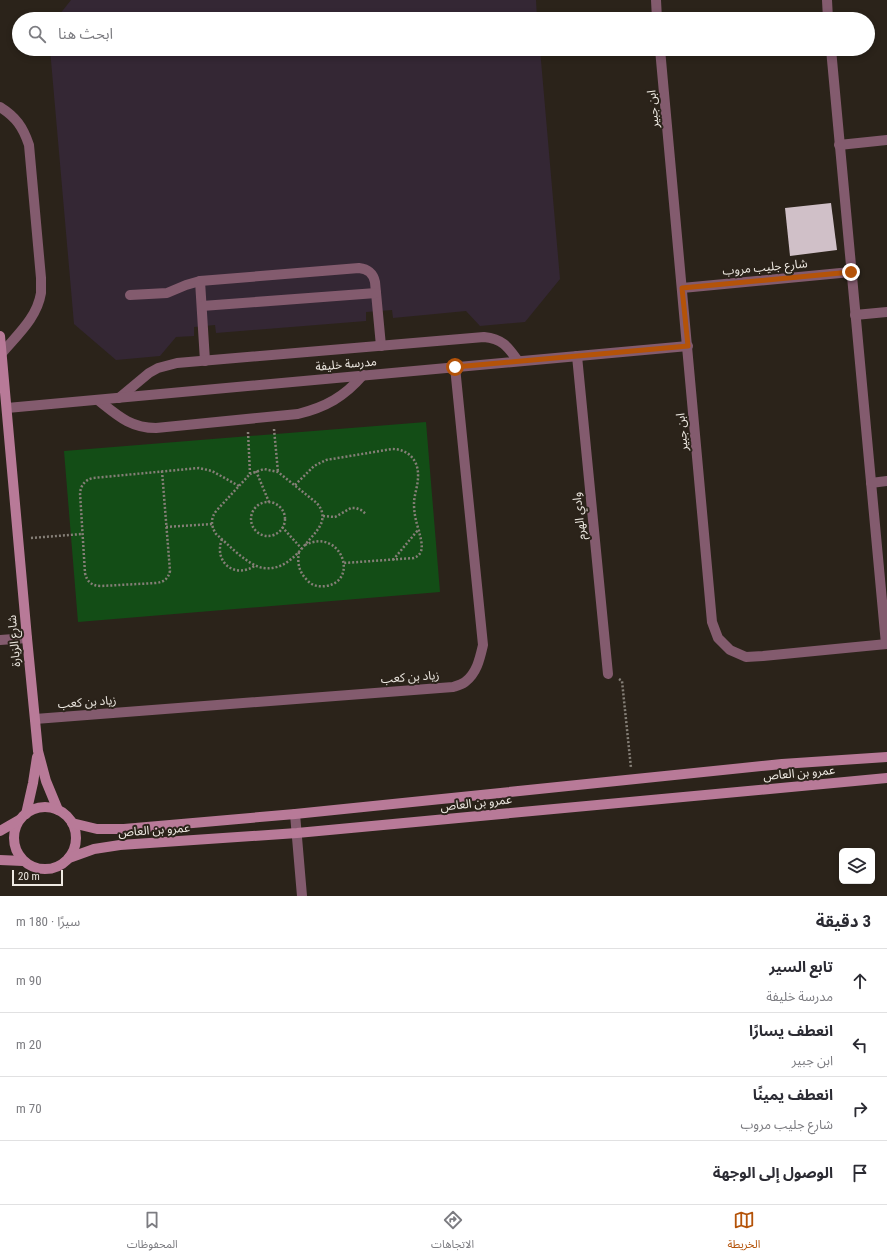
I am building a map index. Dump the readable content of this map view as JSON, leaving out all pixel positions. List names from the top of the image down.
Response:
{
  "streets": {
    "street": [
      "ابن جبير",
      "شارع جليب مروب",
      "مدرسة خليفة",
      "وادي الهرم",
      "شارع الزبارة",
      "زياد بن كعب",
      "عمرو بن العاص"
    ]
  },
  "crossings": [
    ["ابن جبير", "شارع جليب مروب"],
    ["ابن جبير", "مدرسة خليفة"],
    ["مدرسة خليفة", "وادي الهرم"],
    ["مدرسة خليفة", "شارع الزبارة"],
    ["مدرسة خليفة", "زياد بن كعب"],
    ["شارع الزبارة", "زياد بن كعب"],
    ["شارع الزبارة", "عمرو بن العاص"]
  ],
  "scale_bar": "20 m",
  "page": {
    "search": "ابحث هنا",
    "scale": "20 m",
    "heading": ["3 دقيقة", "سيرًا · 180 m"],
    "list": [
      ["تابع السير", "مدرسة خليفة", "90 m"],
      ["انعطف يسارًا", "ابن جبير", "20 m"],
      ["انعطف يمينًا", "شارع جليب مروب", "70 m"],
      "الوصول إلى الوجهة"
    ],
    "nav": ["الخريطة", "الاتجاهات", "المحفوظات"]
  }
}
